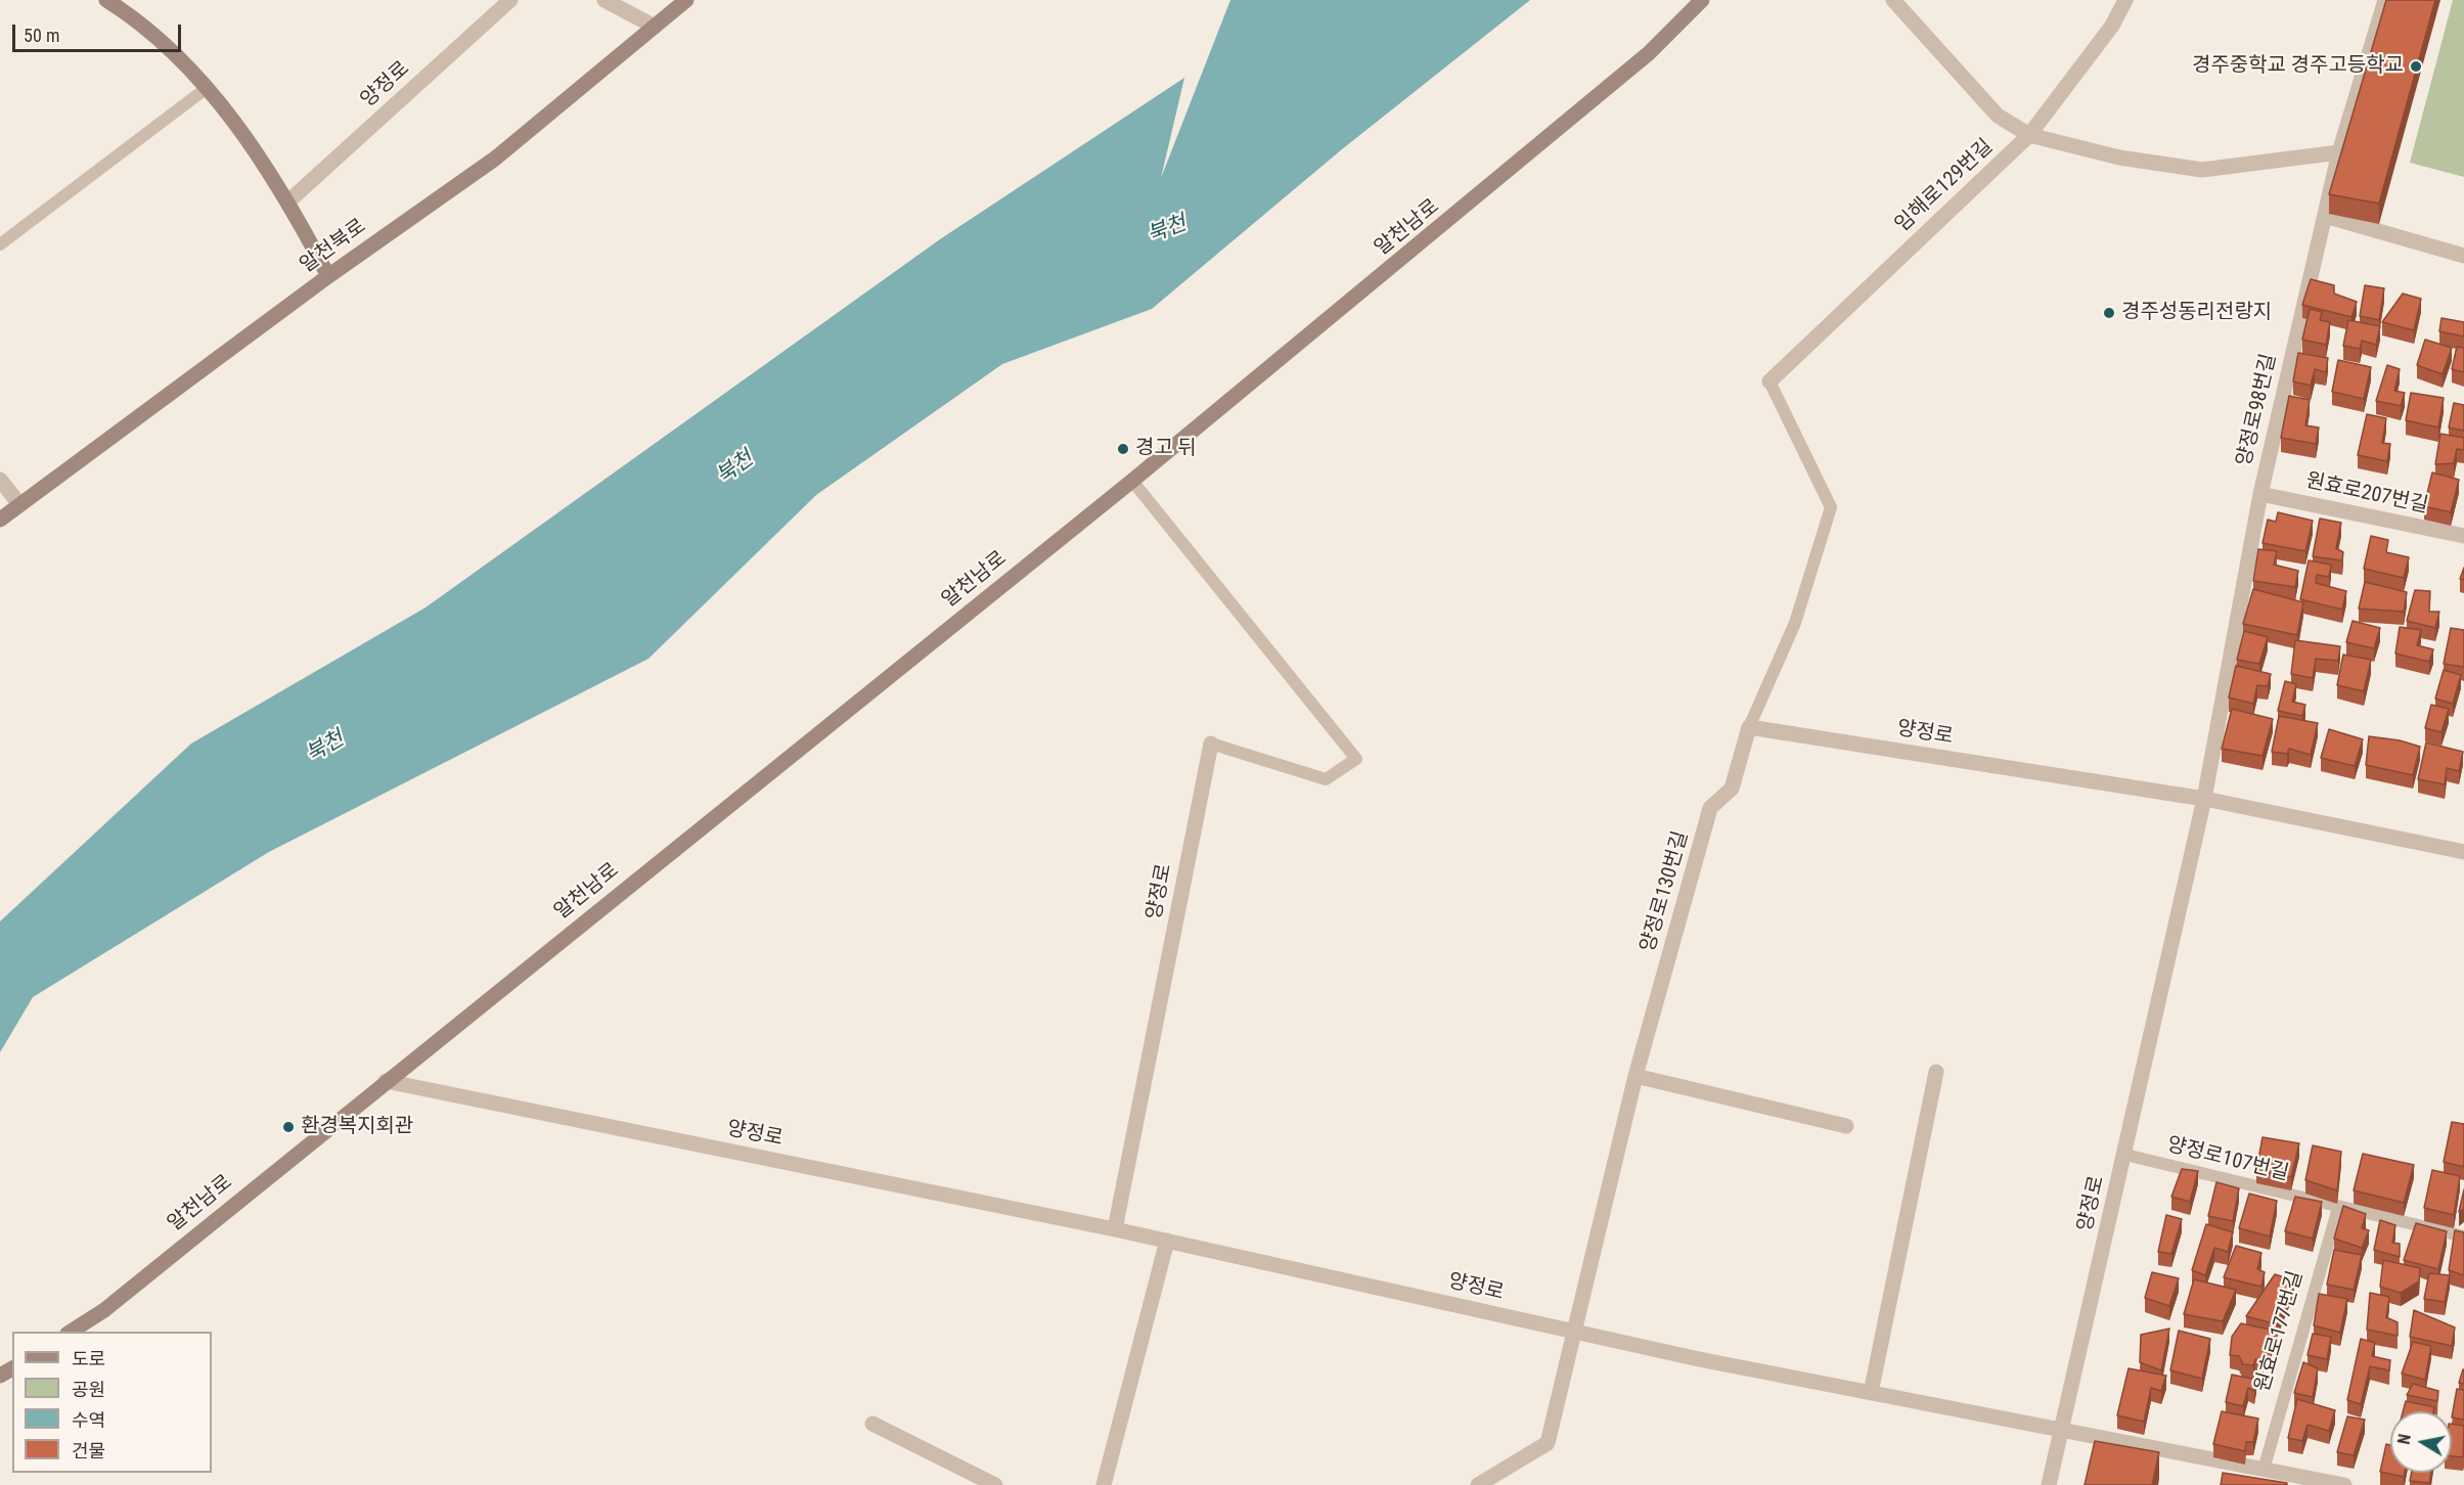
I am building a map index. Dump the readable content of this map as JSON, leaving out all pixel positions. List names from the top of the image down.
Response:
{
  "streets": {
    "street": [
      "양정로",
      "임해로129번길",
      "알천남로",
      "알천북로",
      "양정로98번길",
      "원효로207번길",
      "양정로130번길"
    ],
    "lane": ["양정로107번길", "원효로177번길"]
  },
  "crossings": [
    ["양정로", "알천남로"],
    ["양정로", "양정로98번길"],
    ["양정로", "양정로130번길"],
    ["양정로", "양정로107번길"],
    ["양정로98번길", "원효로207번길"],
    ["양정로107번길", "원효로177번길"]
  ],
  "water": ["북천"],
  "places": [
    "경주중학교 경주고등학교",
    "경주성동리전랑지",
    "경고 뒤",
    "환경복지회관"
  ],
  "legend": [
    "도로",
    "공원",
    "수역",
    "건물"
  ],
  "scale_bar": "50 m",
  "north": "left"
}
